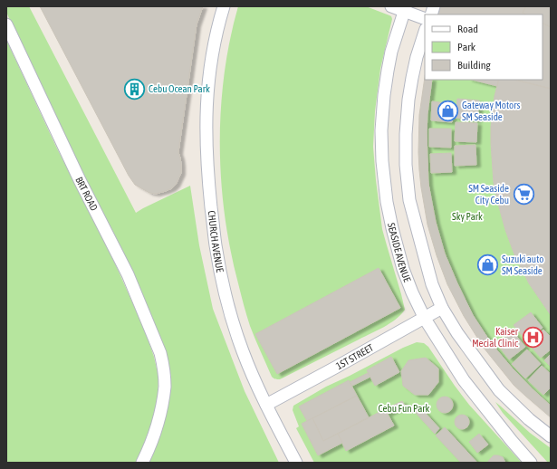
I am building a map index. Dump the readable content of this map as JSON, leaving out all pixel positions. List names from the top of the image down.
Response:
{
  "streets": {
    "street": [
      "BRT ROAD",
      "CHURCH AVENUE",
      "SEASIDE AVENUE",
      "1ST STREET"
    ]
  },
  "crossings": [
    ["CHURCH AVENUE", "1ST STREET"],
    ["SEASIDE AVENUE", "1ST STREET"]
  ],
  "parks": ["Sky Park", "Cebu Fun Park"],
  "places": {
    "building": ["Cebu Ocean Park"],
    "shop": ["Gateway Motors SM Seaside", "Suzuki auto SM Seaside"],
    "supermarket": ["SM Seaside City Cebu"],
    "hospital": ["Kaiser Mecial Clinic"]
  },
  "legend": ["Road", "Park", "Building"]
}
